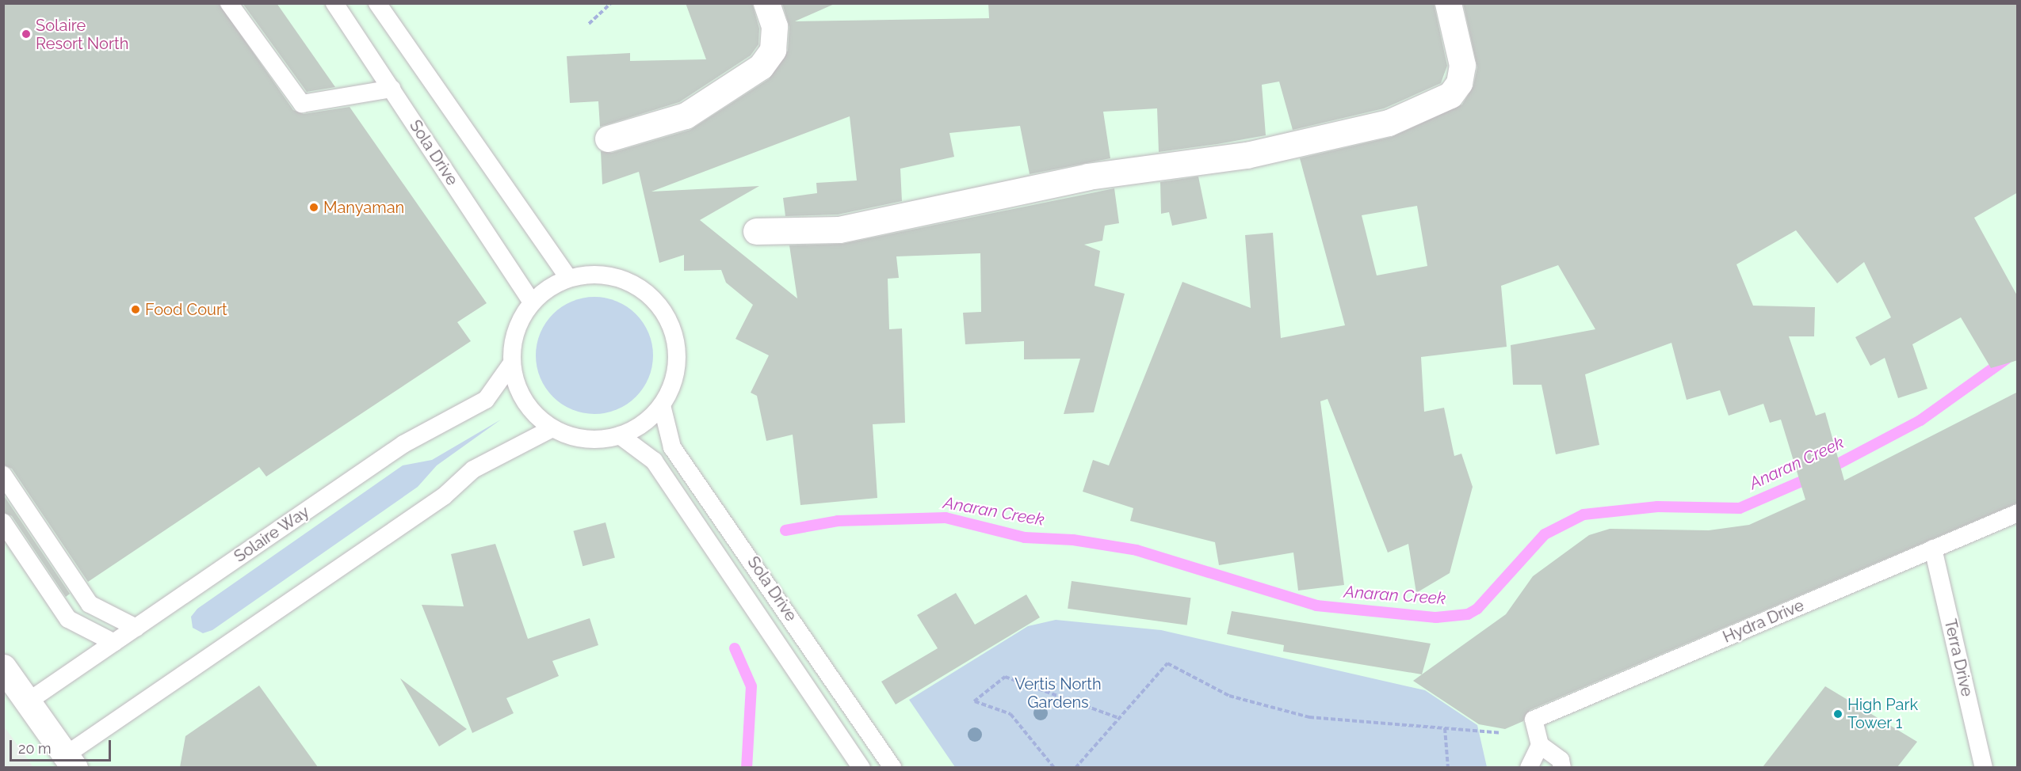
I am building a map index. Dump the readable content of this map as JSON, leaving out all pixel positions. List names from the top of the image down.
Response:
{
  "streets": {
    "lane": [
      "Sola Drive",
      "Solaire Way",
      "Hydra Drive",
      "Terra Drive"
    ]
  },
  "crossings": [
    ["Sola Drive", "Solaire Way"],
    ["Hydra Drive", "Terra Drive"]
  ],
  "water": ["Anaran Creek"],
  "parks": ["Vertis North Gardens"],
  "places": [
    "Solaire Resort North",
    "Manyaman",
    "Food Court",
    "High Park Tower 1"
  ],
  "scale_bar": "20 m"
}
